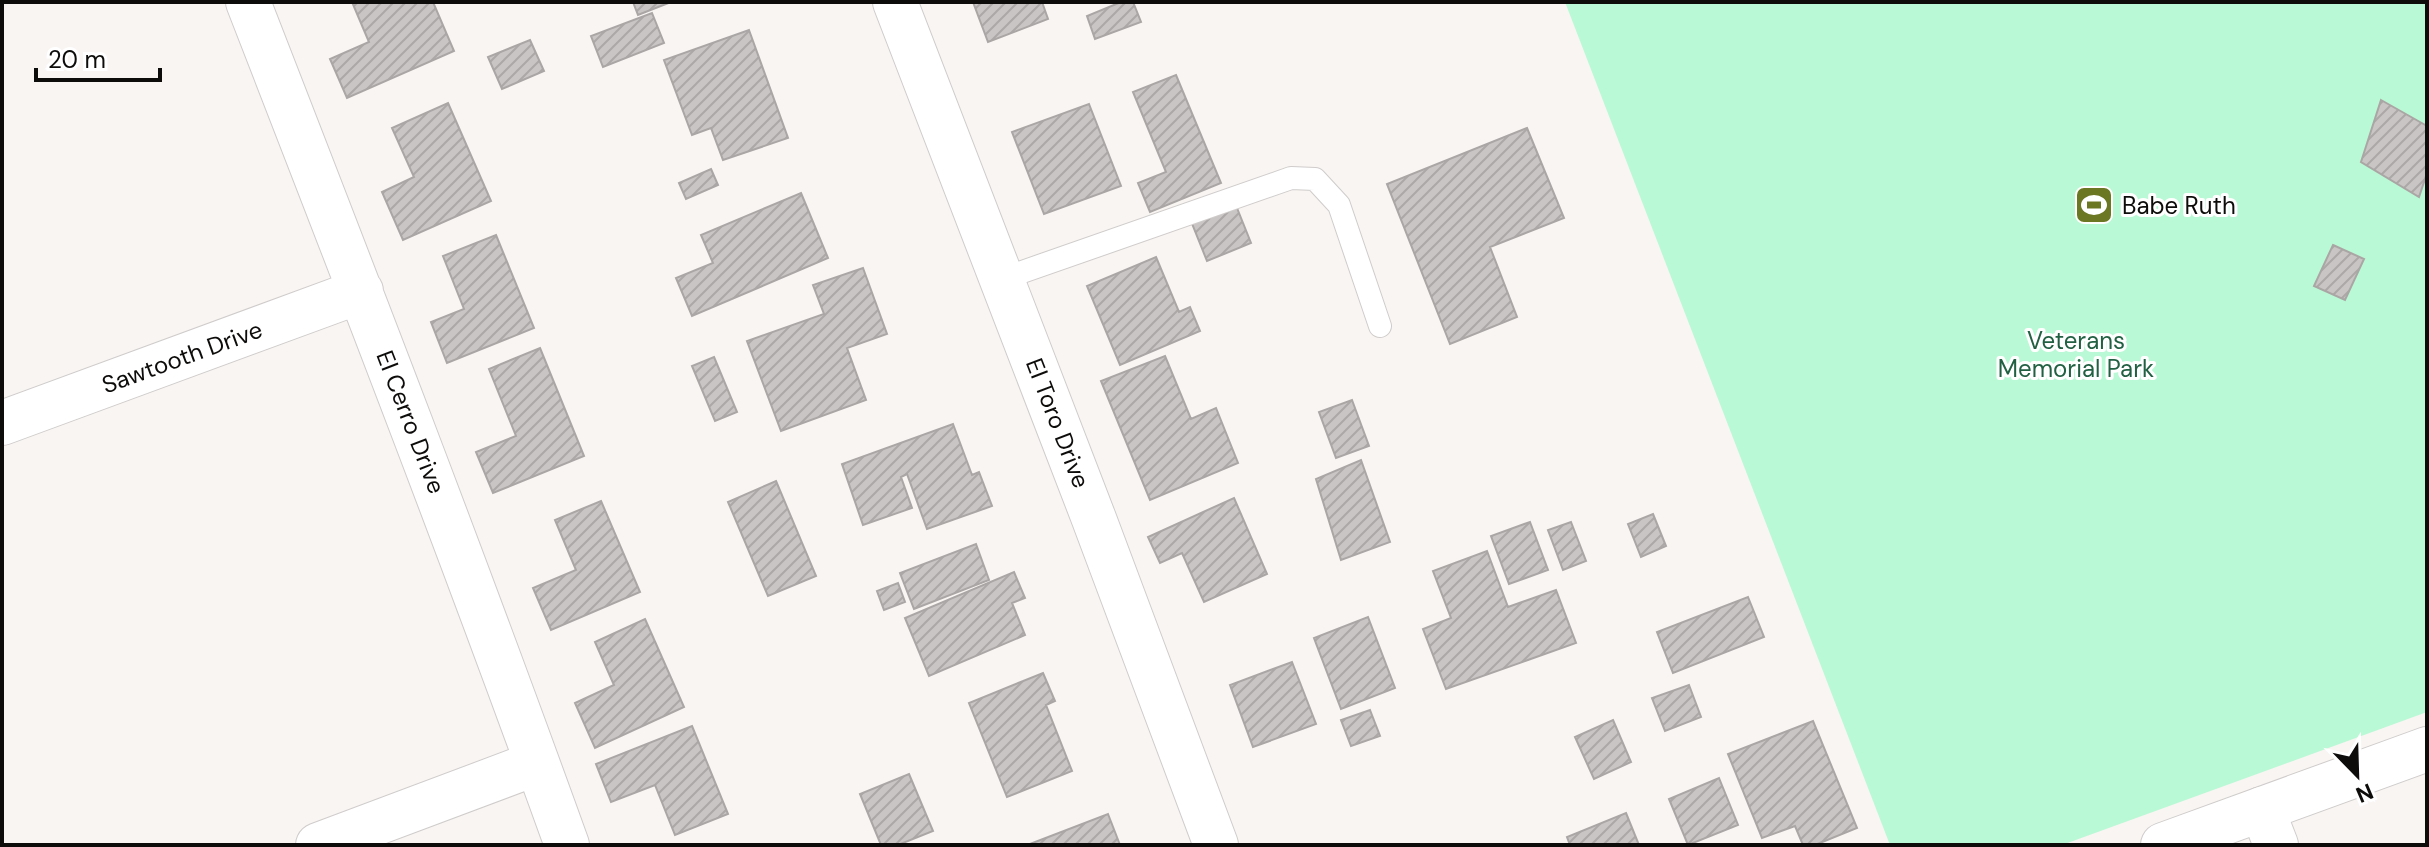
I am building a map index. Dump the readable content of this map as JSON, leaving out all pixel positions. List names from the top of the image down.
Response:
{
  "streets": {
    "street": ["Sawtooth Drive", "El Cerro Drive", "El Toro Drive"]
  },
  "crossings": [
    ["Sawtooth Drive", "El Cerro Drive"]
  ],
  "parks": ["Veterans Memorial Park"],
  "places": {
    "sports": ["Babe Ruth"]
  },
  "scale_bar": "20 m",
  "north": "bottom right"
}
